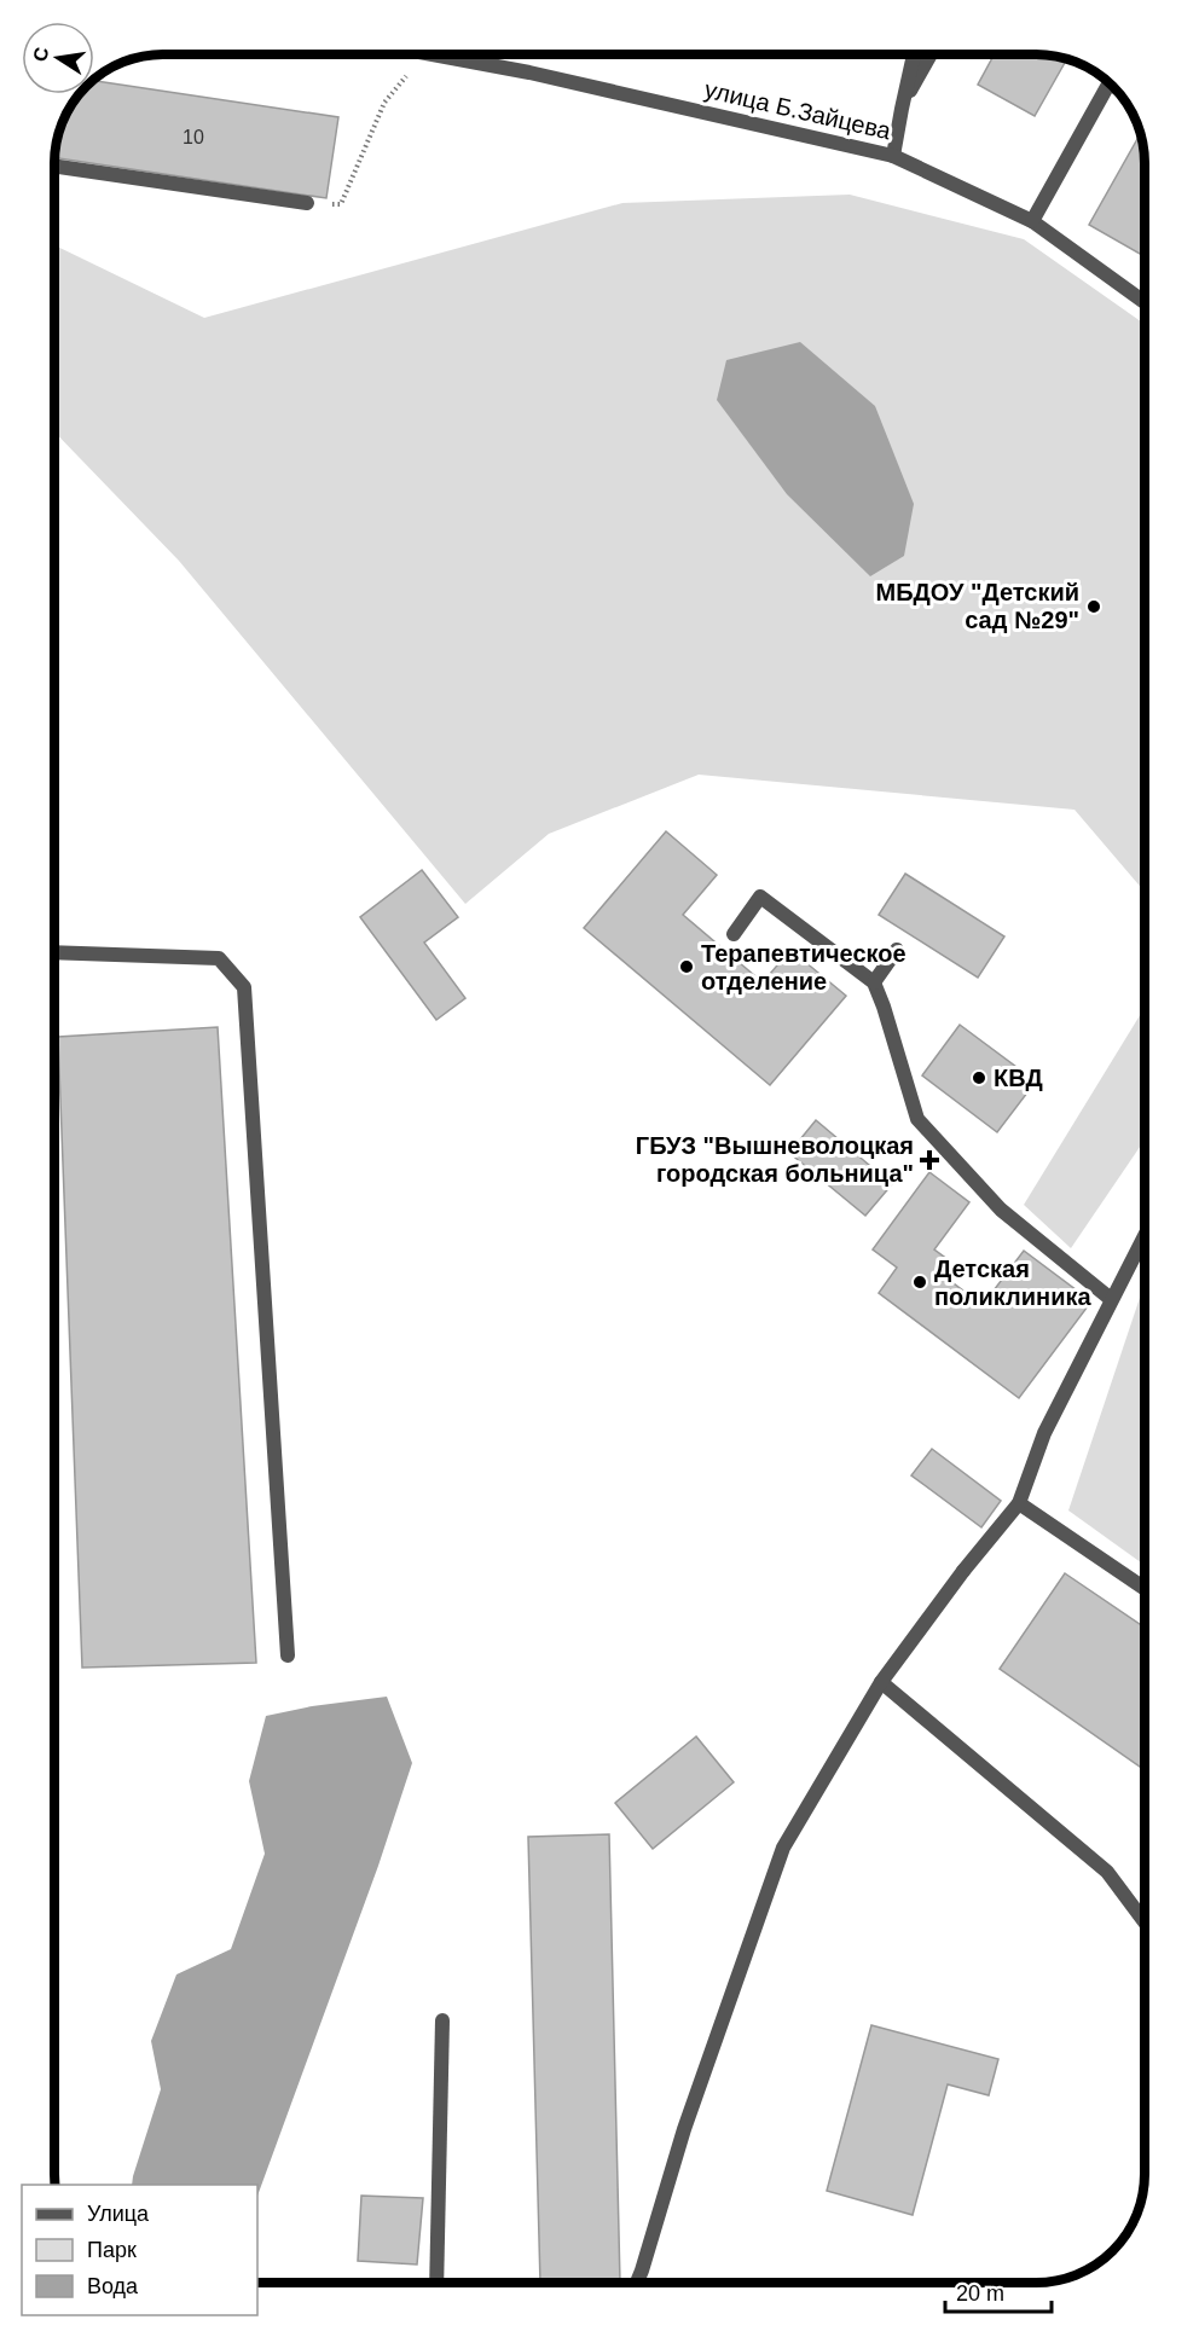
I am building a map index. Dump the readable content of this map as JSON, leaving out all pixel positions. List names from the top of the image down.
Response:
{
  "streets": {
    "street": ["улица Б.Зайцева"]
  },
  "places": {
    "other": [
      "МБДОУ \"Детский сад №29\"",
      "Терапевтическое отделение",
      "КВД",
      "Детская поликлиника"
    ],
    "health": ["ГБУЗ \"Вышневолоцкая городская больница\""]
  },
  "house_numbers": ["10"],
  "legend": ["Улица", "Парк", "Вода"],
  "scale_bar": "20 m",
  "north": "left"
}
